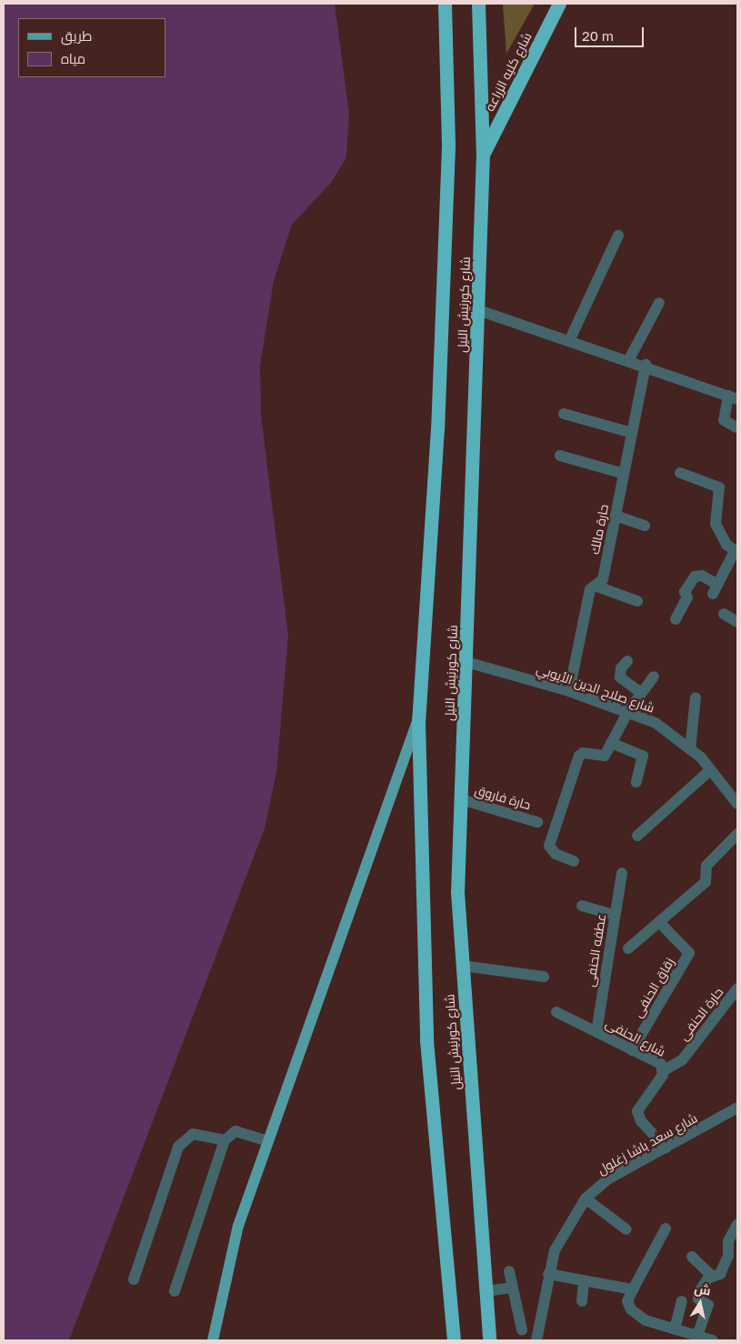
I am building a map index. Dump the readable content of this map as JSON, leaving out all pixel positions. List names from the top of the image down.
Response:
{
  "streets": {
    "highway": ["شارع كليه الزراعه", "شارع كورنيش النيل"],
    "street": [
      "حارة مالك",
      "شارع صلاح الدين الأيوبي",
      "حارة فاروق",
      "عطفه الحنفى",
      "زقاق الحنفى",
      "حارة الحنفى",
      "شارع الحنفى",
      "شارع سعد باشا زغلول"
    ]
  },
  "crossings": [
    ["شارع كليه الزراعه", "شارع كورنيش النيل"],
    ["شارع كورنيش النيل", "شارع صلاح الدين الأيوبي"],
    ["شارع كورنيش النيل", "حارة فاروق"],
    ["حارة مالك", "شارع صلاح الدين الأيوبي"],
    ["عطفه الحنفى", "شارع الحنفى"],
    ["زقاق الحنفى", "شارع الحنفى"],
    ["حارة الحنفى", "شارع الحنفى"],
    ["شارع الحنفى", "شارع سعد باشا زغلول"]
  ],
  "legend": ["طريق", "مياه"],
  "scale_bar": "20 m",
  "north": "top"
}
